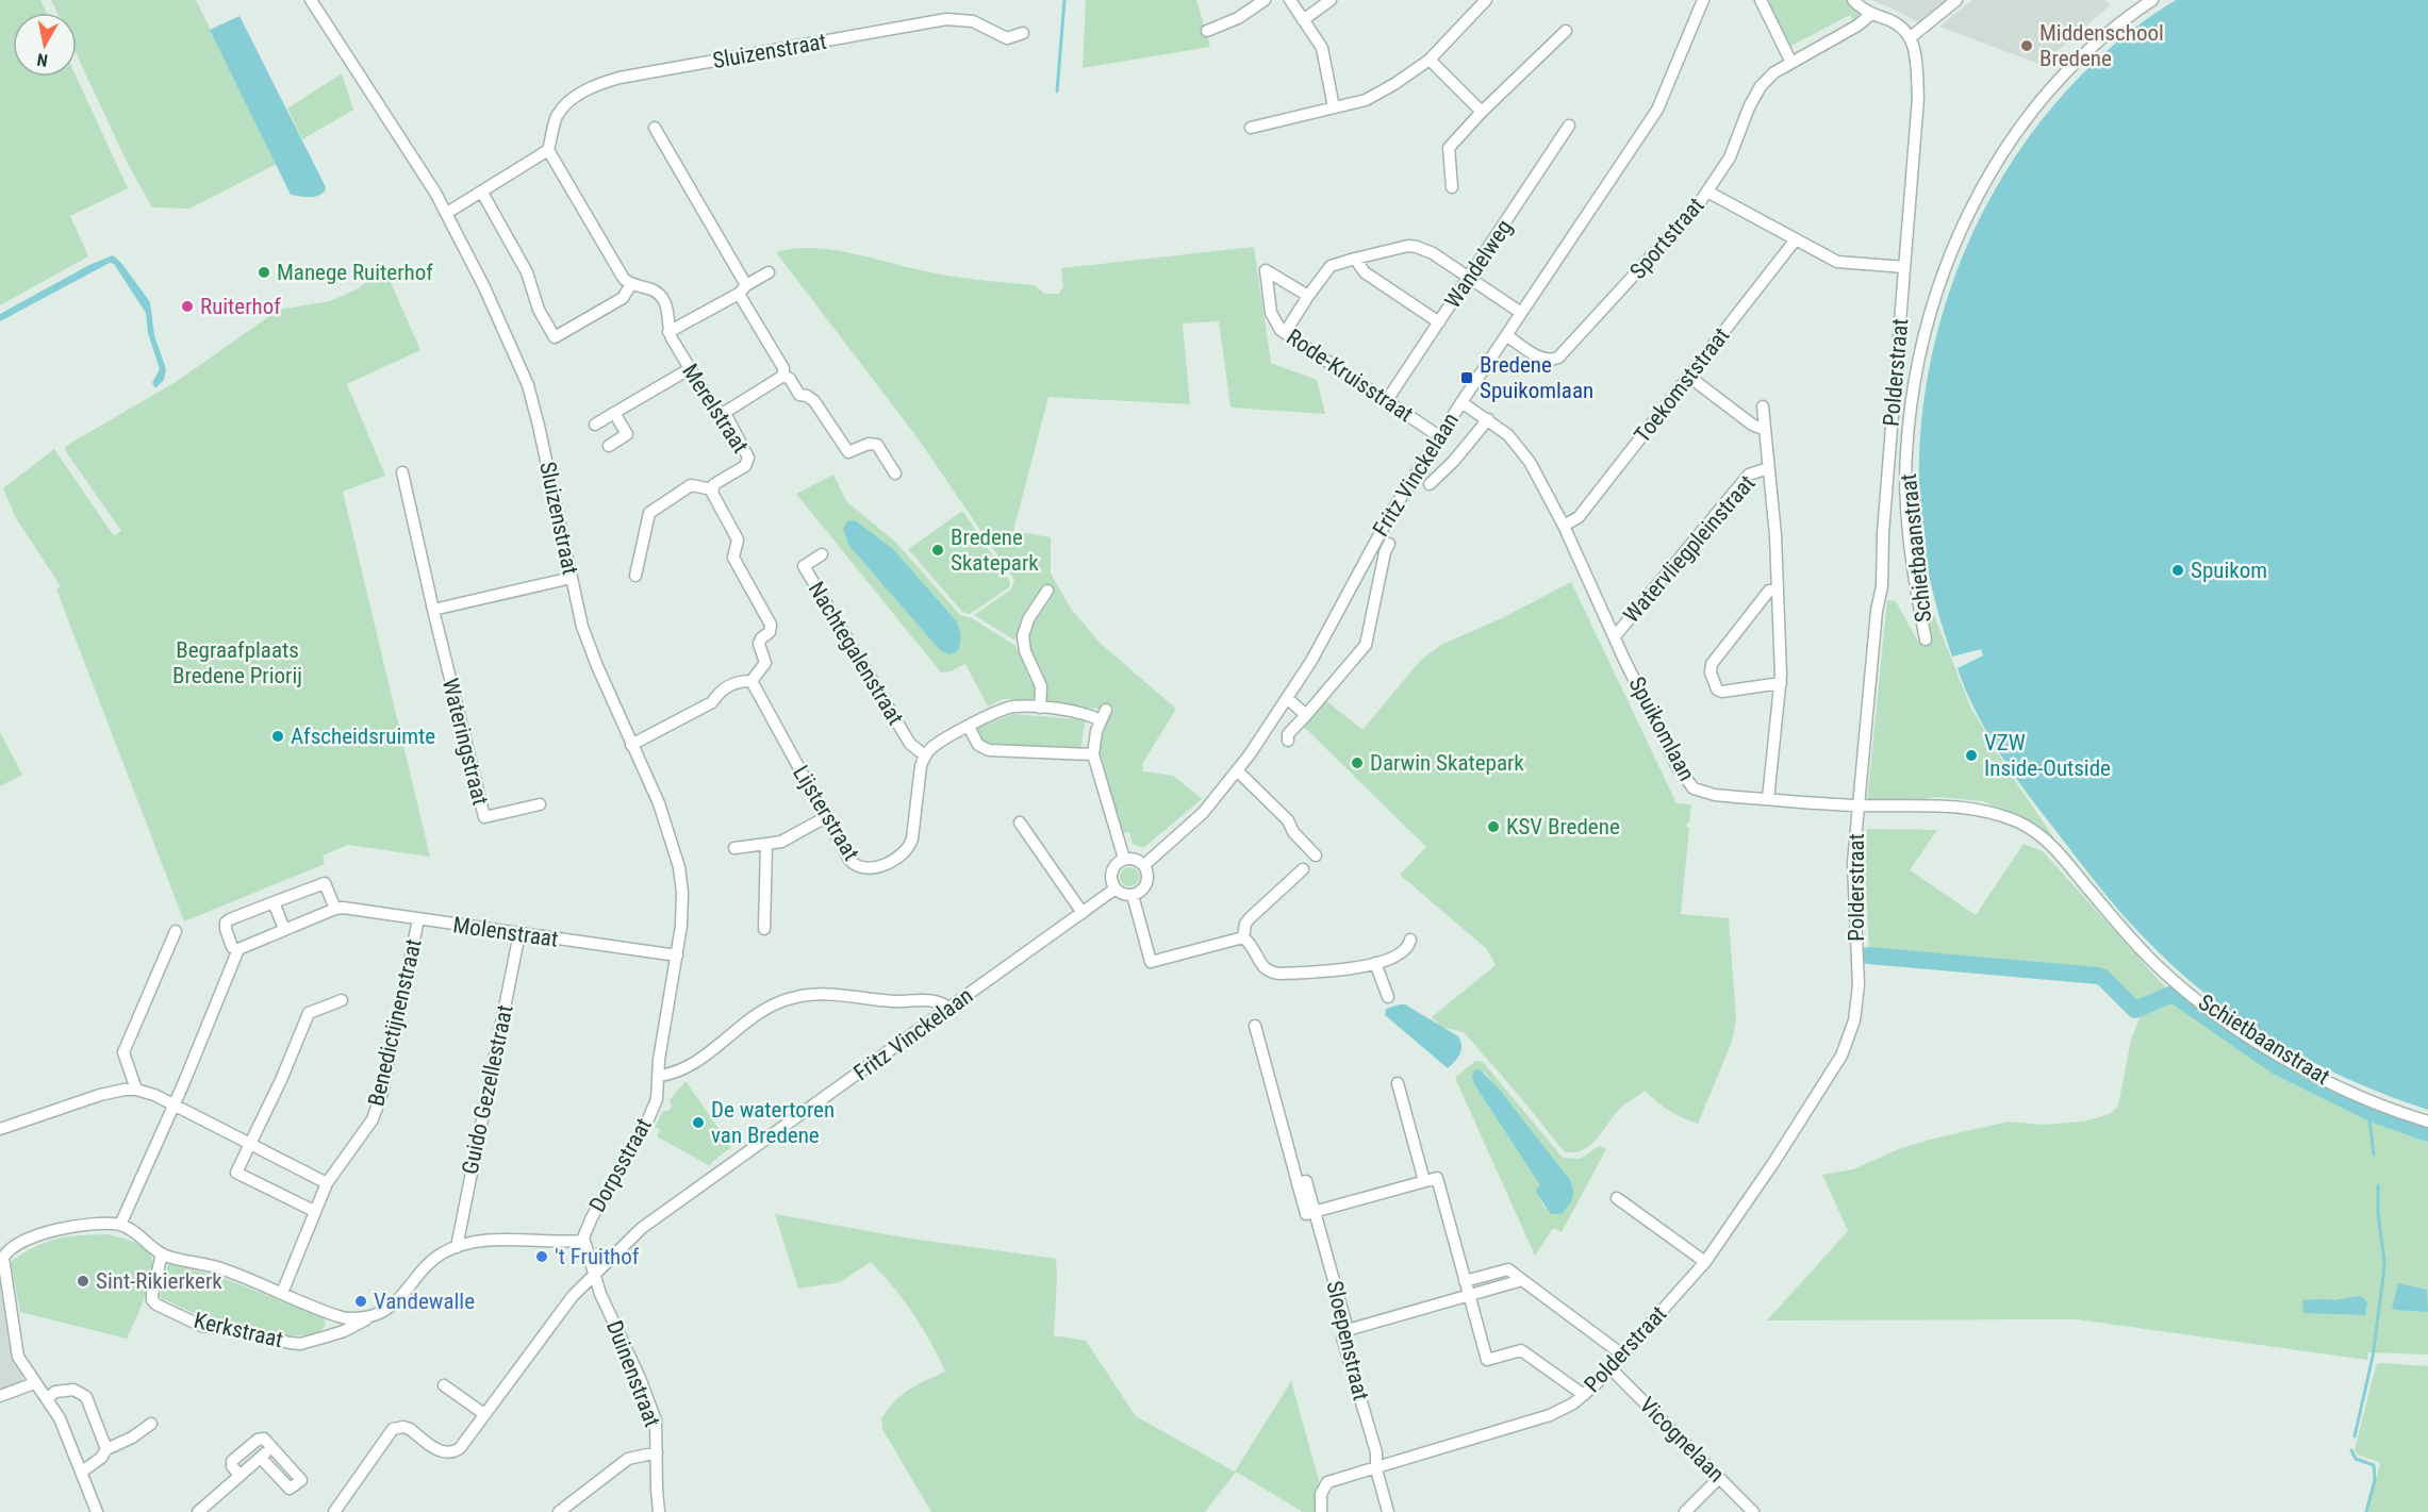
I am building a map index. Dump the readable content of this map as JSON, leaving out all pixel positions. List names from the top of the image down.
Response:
{
  "streets": {
    "street": [
      "Sluizenstraat",
      "Sportstraat",
      "Wandelweg",
      "Polderstraat",
      "Rode-Kruisstraat",
      "Toekomststraat",
      "Merelstraat",
      "Fritz Vinckelaan",
      "Schietbaanstraat",
      "Watervliegpleinstraat",
      "Nachtegalenstraat",
      "Spuikomlaan",
      "Wateringstraat",
      "Lijsterstraat",
      "Molenstraat",
      "Benedictijnenstraat",
      "Guido Gezellestraat",
      "Dorpsstraat",
      "Kerkstraat",
      "Sloepenstraat",
      "Duinenstraat",
      "Vicognelaan"
    ]
  },
  "crossings": [
    ["Sluizenstraat", "Merelstraat"],
    ["Sluizenstraat", "Molenstraat"],
    ["Sluizenstraat", "Dorpsstraat"],
    ["Sportstraat", "Fritz Vinckelaan"],
    ["Wandelweg", "Rode-Kruisstraat"],
    ["Polderstraat", "Spuikomlaan"],
    ["Polderstraat", "Sloepenstraat"],
    ["Polderstraat", "Vicognelaan"],
    ["Rode-Kruisstraat", "Fritz Vinckelaan"],
    ["Toekomststraat", "Spuikomlaan"],
    ["Fritz Vinckelaan", "Spuikomlaan"],
    ["Fritz Vinckelaan", "Duinenstraat"],
    ["Schietbaanstraat", "Spuikomlaan"],
    ["Watervliegpleinstraat", "Spuikomlaan"],
    ["Nachtegalenstraat", "Lijsterstraat"],
    ["Molenstraat", "Benedictijnenstraat"],
    ["Molenstraat", "Guido Gezellestraat"],
    ["Guido Gezellestraat", "Dorpsstraat"],
    ["Dorpsstraat", "Kerkstraat"],
    ["Dorpsstraat", "Duinenstraat"]
  ],
  "parks": ["Begraafplaats Bredene Priorij"],
  "places": {
    "other": [
      "Middenschool Bredene",
      "Manege Ruiterhof",
      "Ruiterhof",
      "Bredene Skatepark",
      "Spuikom",
      "Afscheidsruimte",
      "VZW Inside-Outside",
      "Darwin Skatepark",
      "KSV Bredene",
      "De watertoren van Bredene",
      "'t Fruithof",
      "Sint-Rikierkerk",
      "Vandewalle"
    ],
    "transit": ["Bredene Spuikomlaan"]
  },
  "north": "bottom"
}
